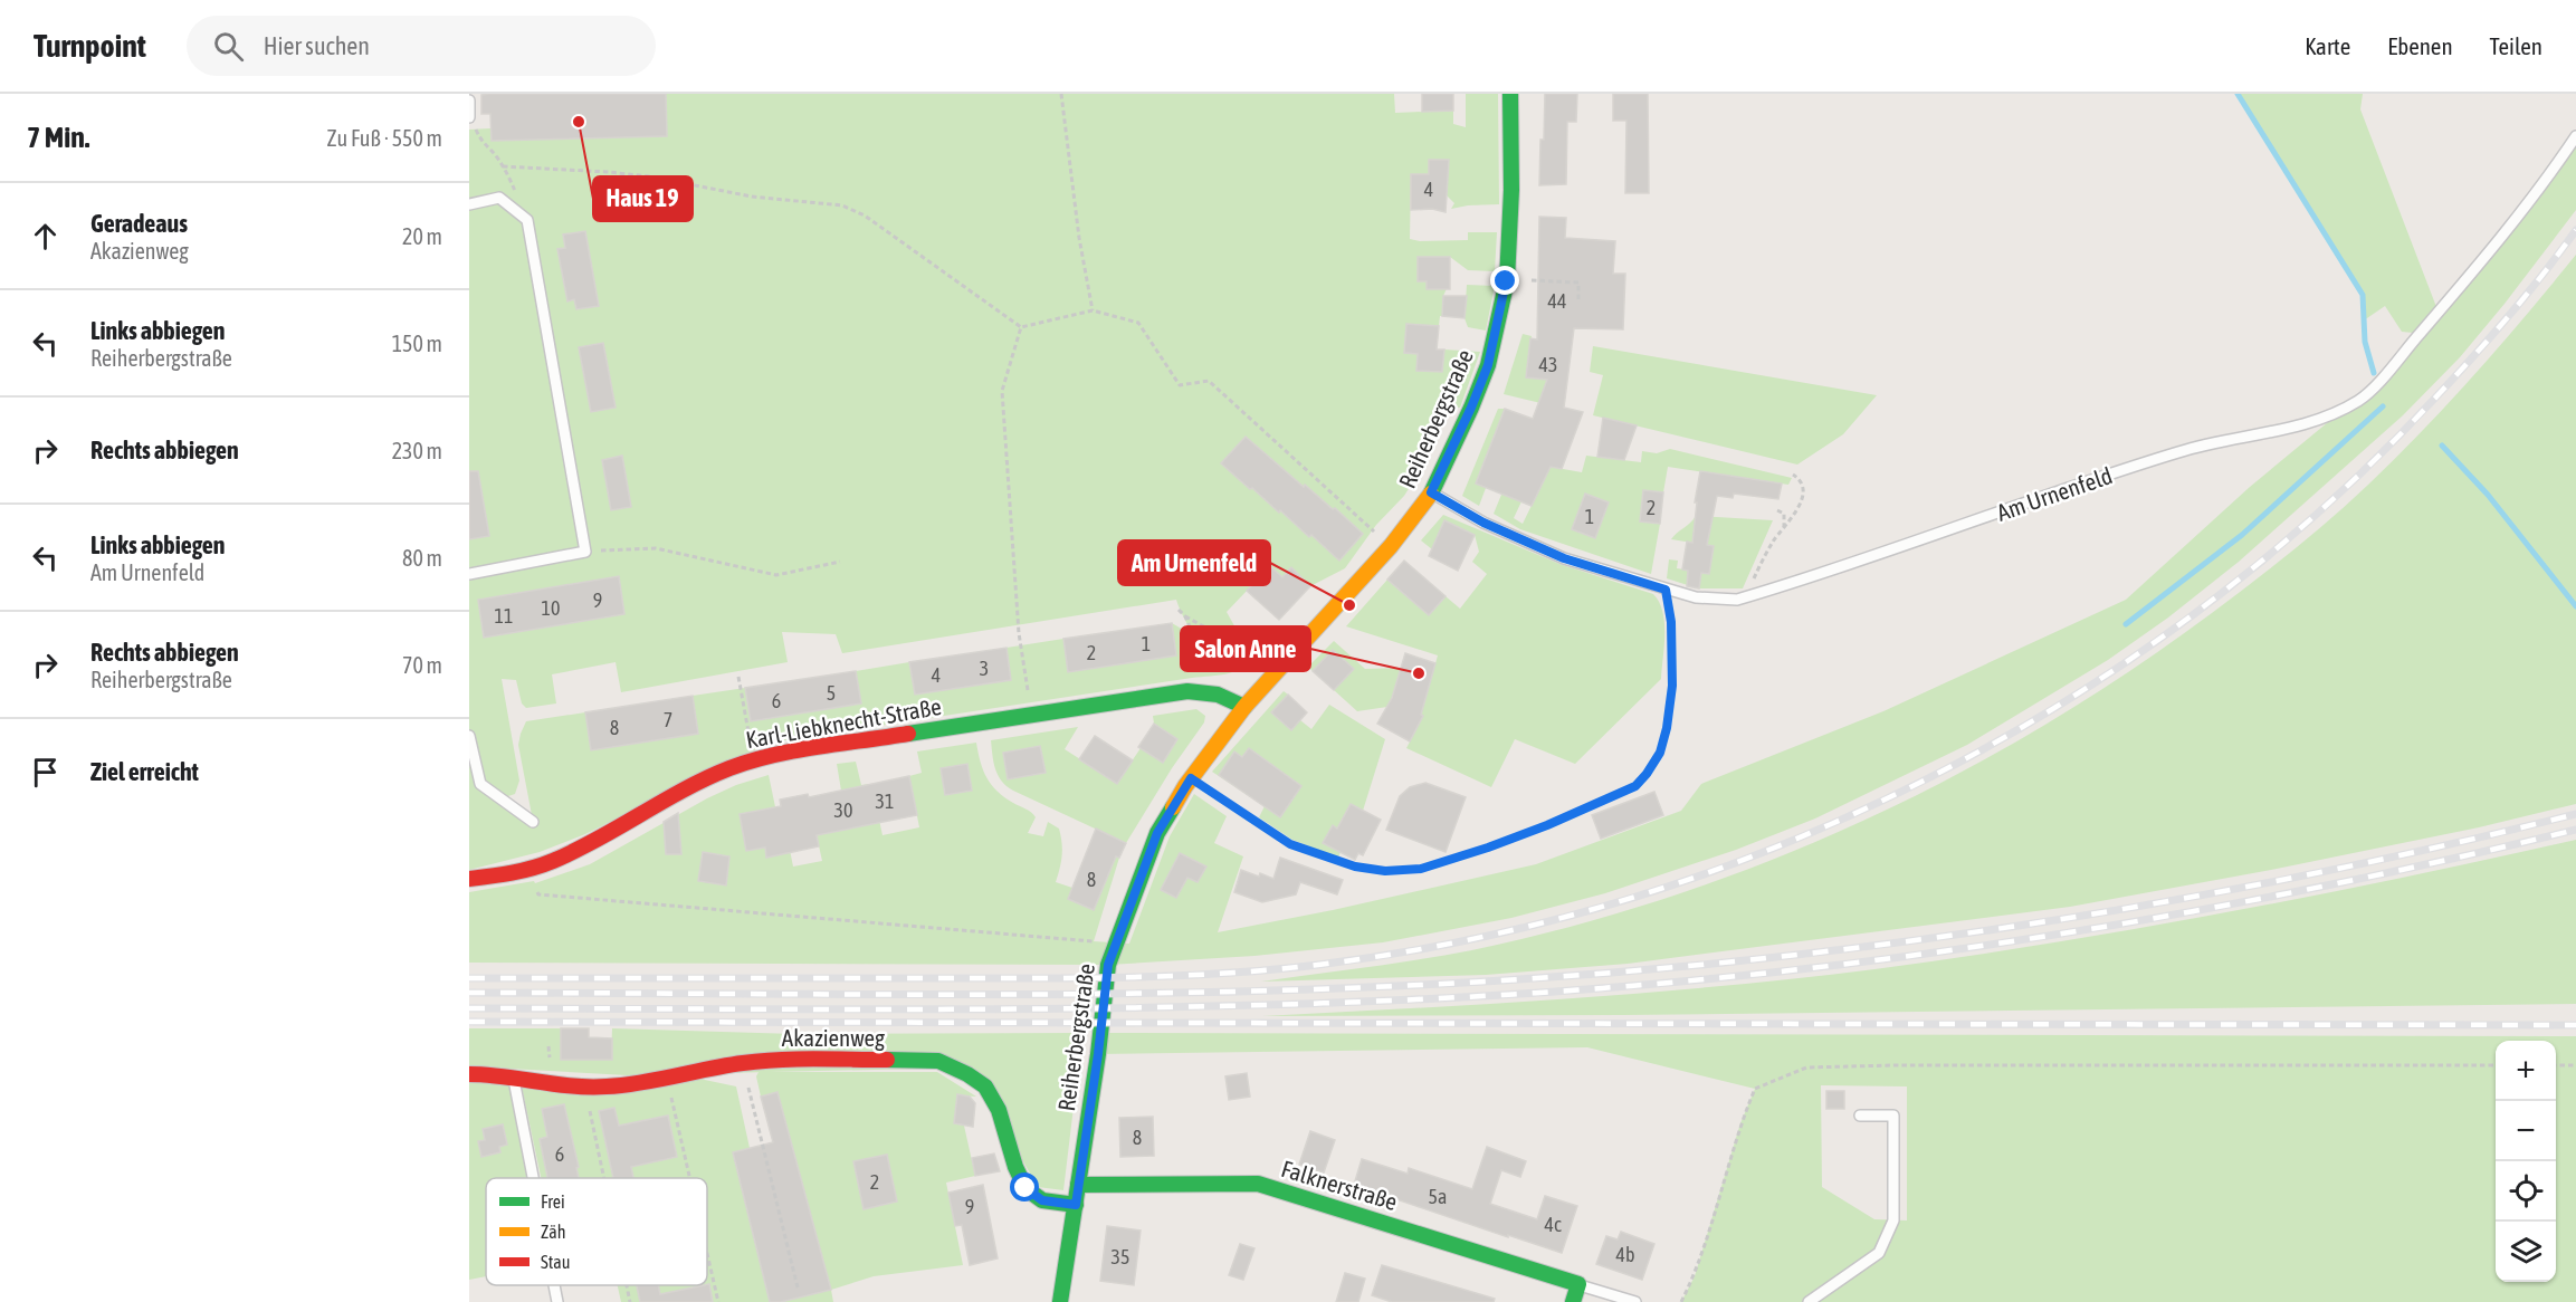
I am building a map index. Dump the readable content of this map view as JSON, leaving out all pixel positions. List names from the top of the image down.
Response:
{
  "streets": {
    "street": [
      "Reiherbergstraße",
      "Karl-Liebknecht-Straße",
      "Akazienweg",
      "Falknerstraße"
    ],
    "lane": ["Am Urnenfeld"]
  },
  "crossings": [
    ["Reiherbergstraße", "Am Urnenfeld"],
    ["Reiherbergstraße", "Karl-Liebknecht-Straße"],
    ["Reiherbergstraße", "Akazienweg"],
    ["Reiherbergstraße", "Falknerstraße"]
  ],
  "places": ["Haus 19", "Am Urnenfeld", "Salon Anne"],
  "house_numbers": [
    "4",
    "44",
    "43",
    "2",
    "1",
    "9",
    "10",
    "11",
    "1",
    "2",
    "3",
    "4",
    "5",
    "6",
    "7",
    "8",
    "31",
    "30",
    "8",
    "8",
    "6",
    "2",
    "5a",
    "9",
    "4c",
    "4b",
    "35"
  ],
  "legend": ["Frei", "Zäh", "Stau"],
  "page": {
    "header": "Turnpoint",
    "search": "Hier suchen",
    "nav": ["Karte", "Ebenen", "Teilen"],
    "heading": ["7 Min.", "Zu Fuß · 550 m"],
    "list": [
      ["Geradeaus", "Akazienweg", "20 m"],
      ["Links abbiegen", "Reiherbergstraße", "150 m"],
      ["Rechts abbiegen", "230 m"],
      ["Links abbiegen", "Am Urnenfeld", "80 m"],
      ["Rechts abbiegen", "Reiherbergstraße", "70 m"],
      "Ziel erreicht"
    ],
    "map_buttons": ["+", "−"]
  }
}
